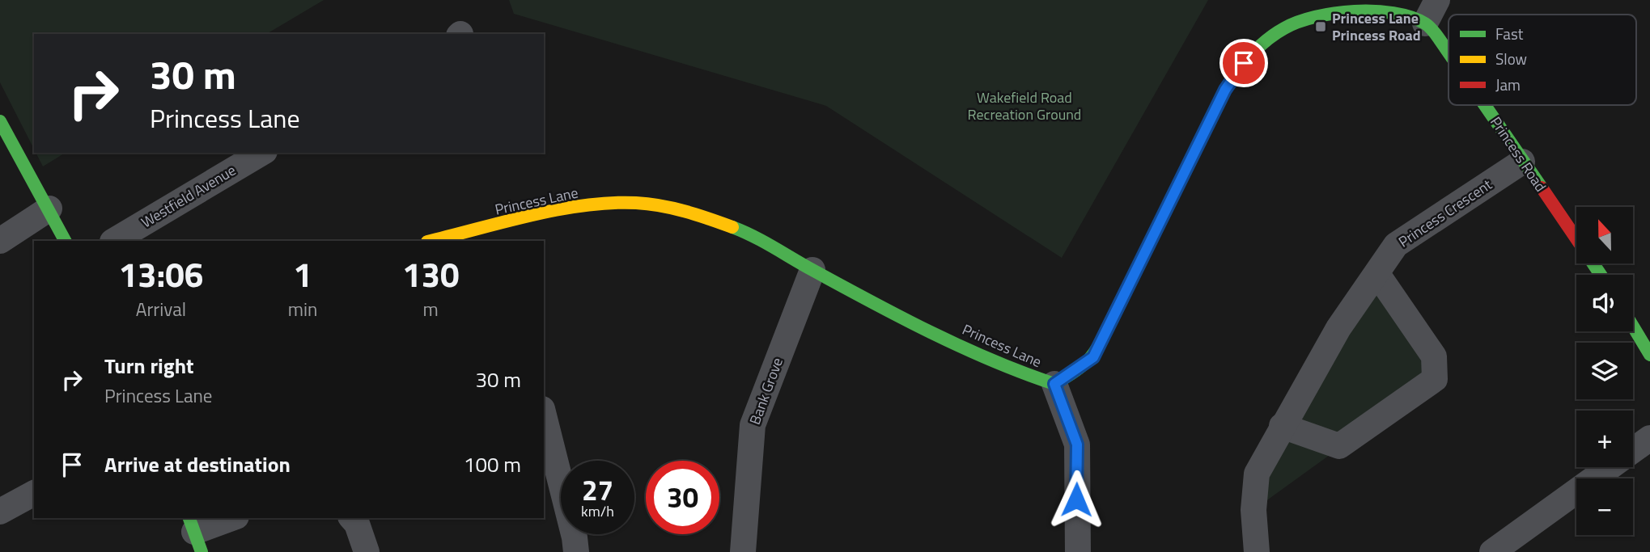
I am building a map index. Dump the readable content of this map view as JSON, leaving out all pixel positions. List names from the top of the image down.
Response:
{
  "streets": {
    "street": [
      "Princess Road",
      "Westfield Avenue",
      "Princess Lane",
      "Princess Crescent",
      "Bank Grove"
    ]
  },
  "crossings": [
    ["Princess Road", "Princess Crescent"],
    ["Princess Lane", "Bank Grove"]
  ],
  "parks": ["Wakefield Road Recreation Ground"],
  "places": {
    "transit": ["Princess Lane Princess Road"]
  },
  "legend": ["Fast", "Slow", "Jam"],
  "north": "top",
  "page": {
    "turn": ["30 m", "Princess Lane"],
    "map_buttons": ["+", "−"],
    "eta": [
      "13:06",
      "Arrival",
      "1",
      "min",
      "130",
      "m"
    ],
    "list": [
      {
        "name": "Turn right",
        "note": "Princess Lane",
        "value": "30 m"
      },
      {
        "name": "Arrive at destination",
        "value": "100 m"
      }
    ],
    "speed": "27 km/h",
    "limit": "30"
  }
}
